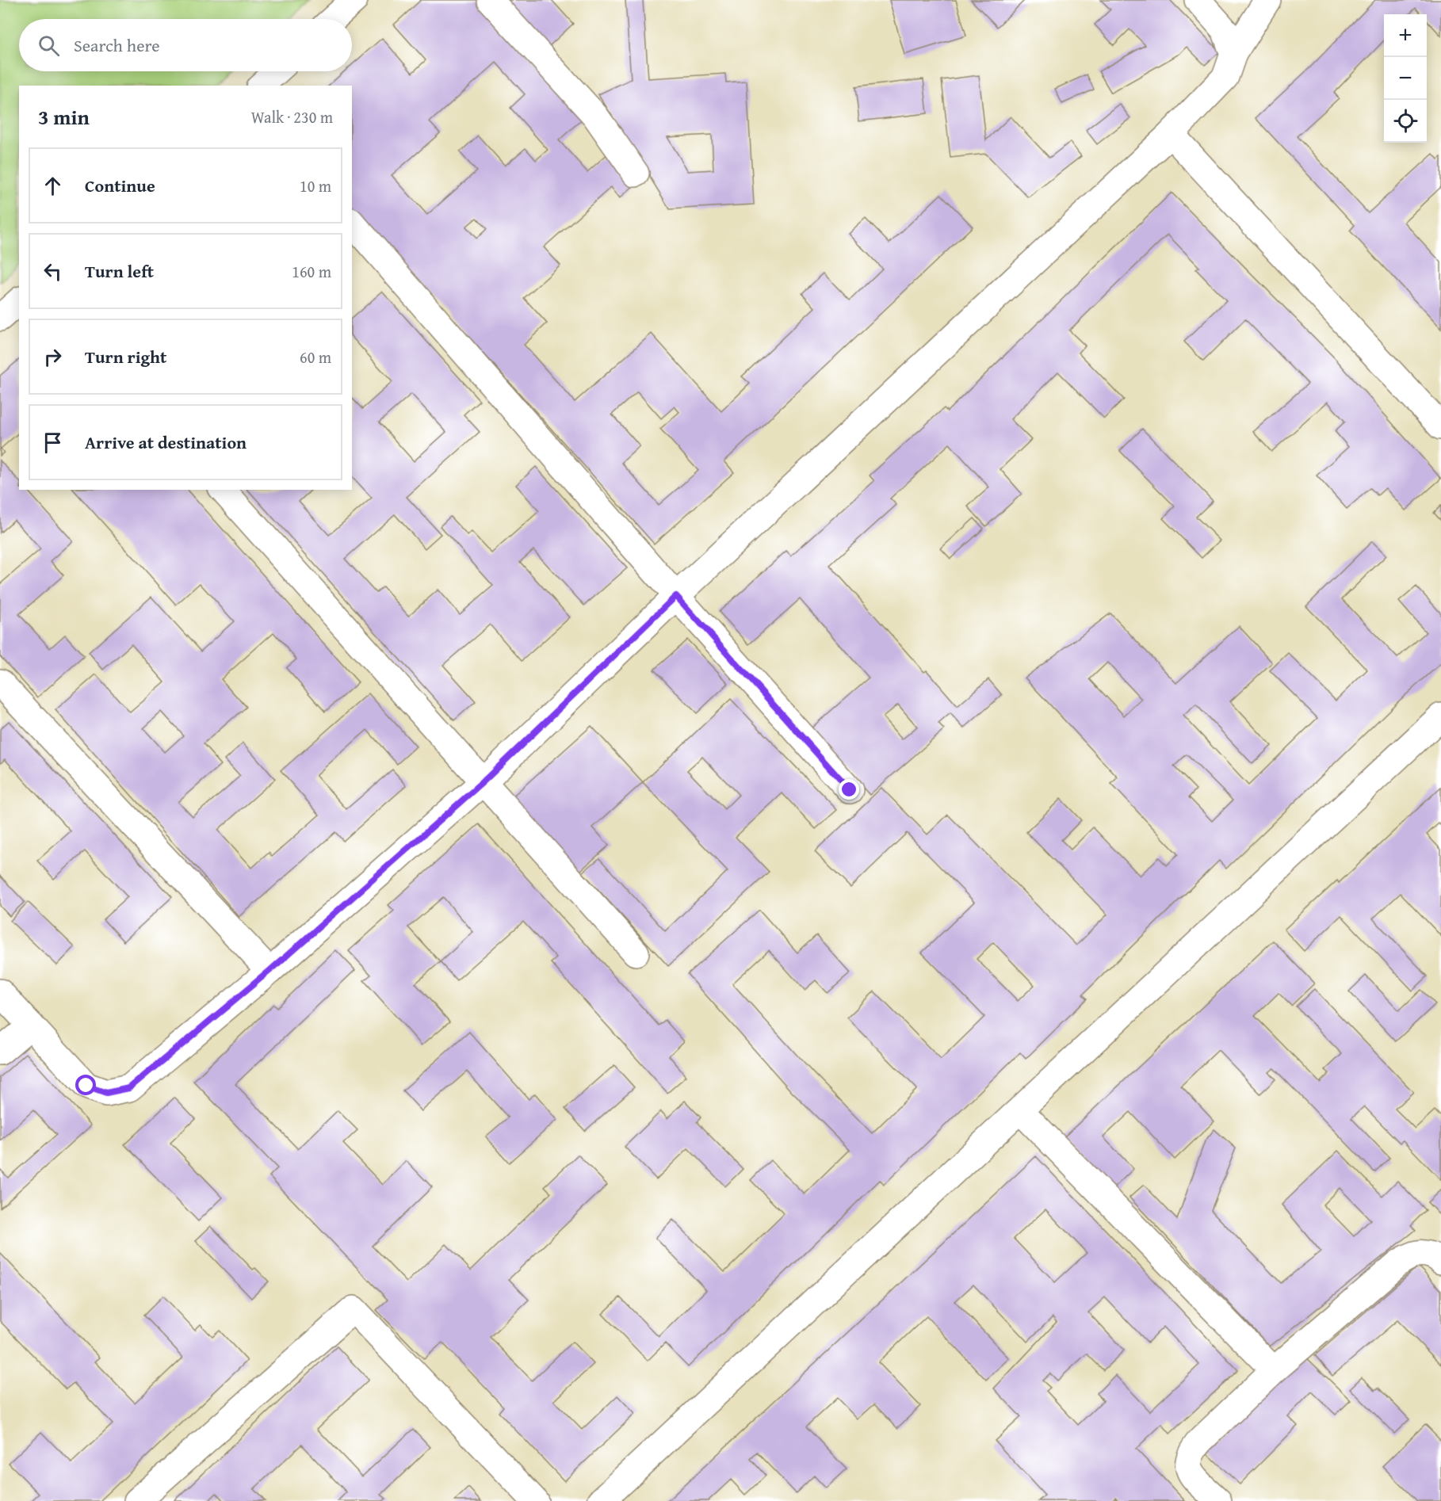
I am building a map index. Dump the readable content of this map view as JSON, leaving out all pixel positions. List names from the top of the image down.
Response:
{
  "page": {
    "map_buttons": ["+", "−"],
    "search": "Search here",
    "heading": ["3 min", "Walk · 230 m"],
    "list": [
      ["Continue", "10 m"],
      ["Turn left", "160 m"],
      ["Turn right", "60 m"],
      "Arrive at destination"
    ]
  }
}
